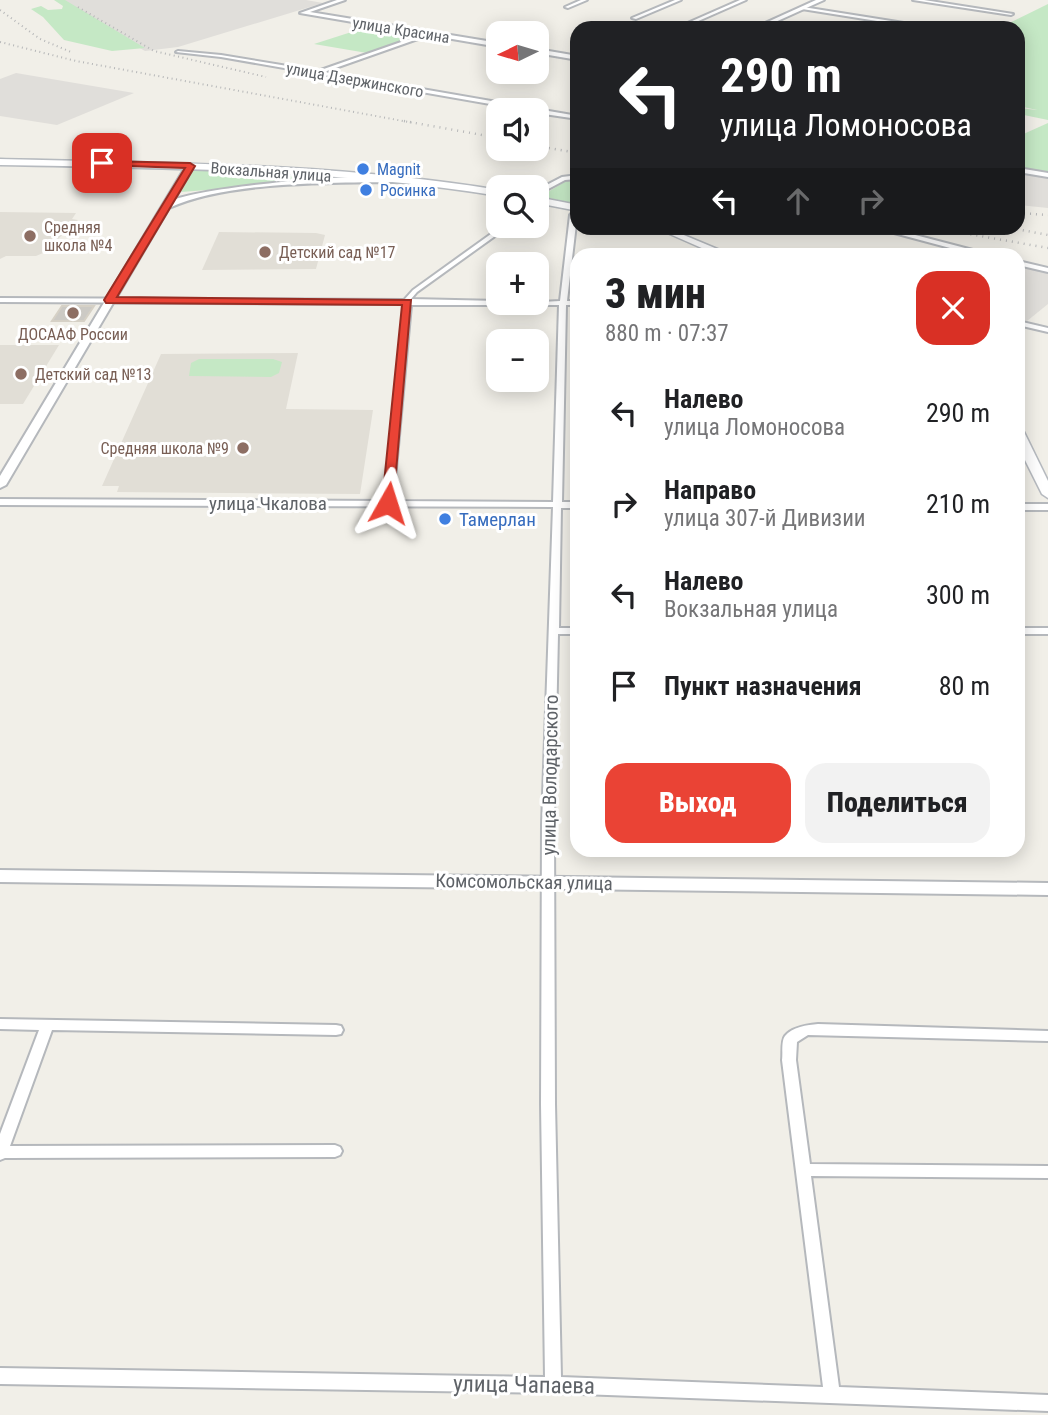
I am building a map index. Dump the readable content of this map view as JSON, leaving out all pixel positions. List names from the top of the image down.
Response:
{
  "streets": {
    "main road": ["Вокзальная улица"],
    "street": [
      "улица Красина",
      "улица Дзержинского",
      "улица Чкалова",
      "улица Володарского",
      "Комсомольская улица",
      "улица Чапаева"
    ]
  },
  "crossings": [
    ["улица Чкалова", "улица Володарского"],
    ["улица Володарского", "Комсомольская улица"],
    ["улица Володарского", "улица Чапаева"]
  ],
  "places": [
    "Magnit",
    "Росинка",
    "Средняя школа №4",
    "Детский сад №17",
    "ДОСААФ России",
    "Детский сад №13",
    "Средняя школа №9",
    "Тамерлан"
  ],
  "north": "left",
  "page": {
    "map_buttons": ["+", "−"],
    "turn": ["290 m", "улица Ломоносова"],
    "heading": ["3 мин", "880 m · 07:37"],
    "list": [
      {
        "name": "Налево",
        "note": "улица Ломоносова",
        "value": "290 m"
      },
      {
        "name": "Направо",
        "note": "улица 307-й Дивизии",
        "value": "210 m"
      },
      {
        "name": "Налево",
        "note": "Вокзальная улица",
        "value": "300 m"
      },
      {
        "name": "Пункт назначения",
        "value": "80 m"
      }
    ],
    "buttons": ["Выход", "Поделиться"]
  }
}
